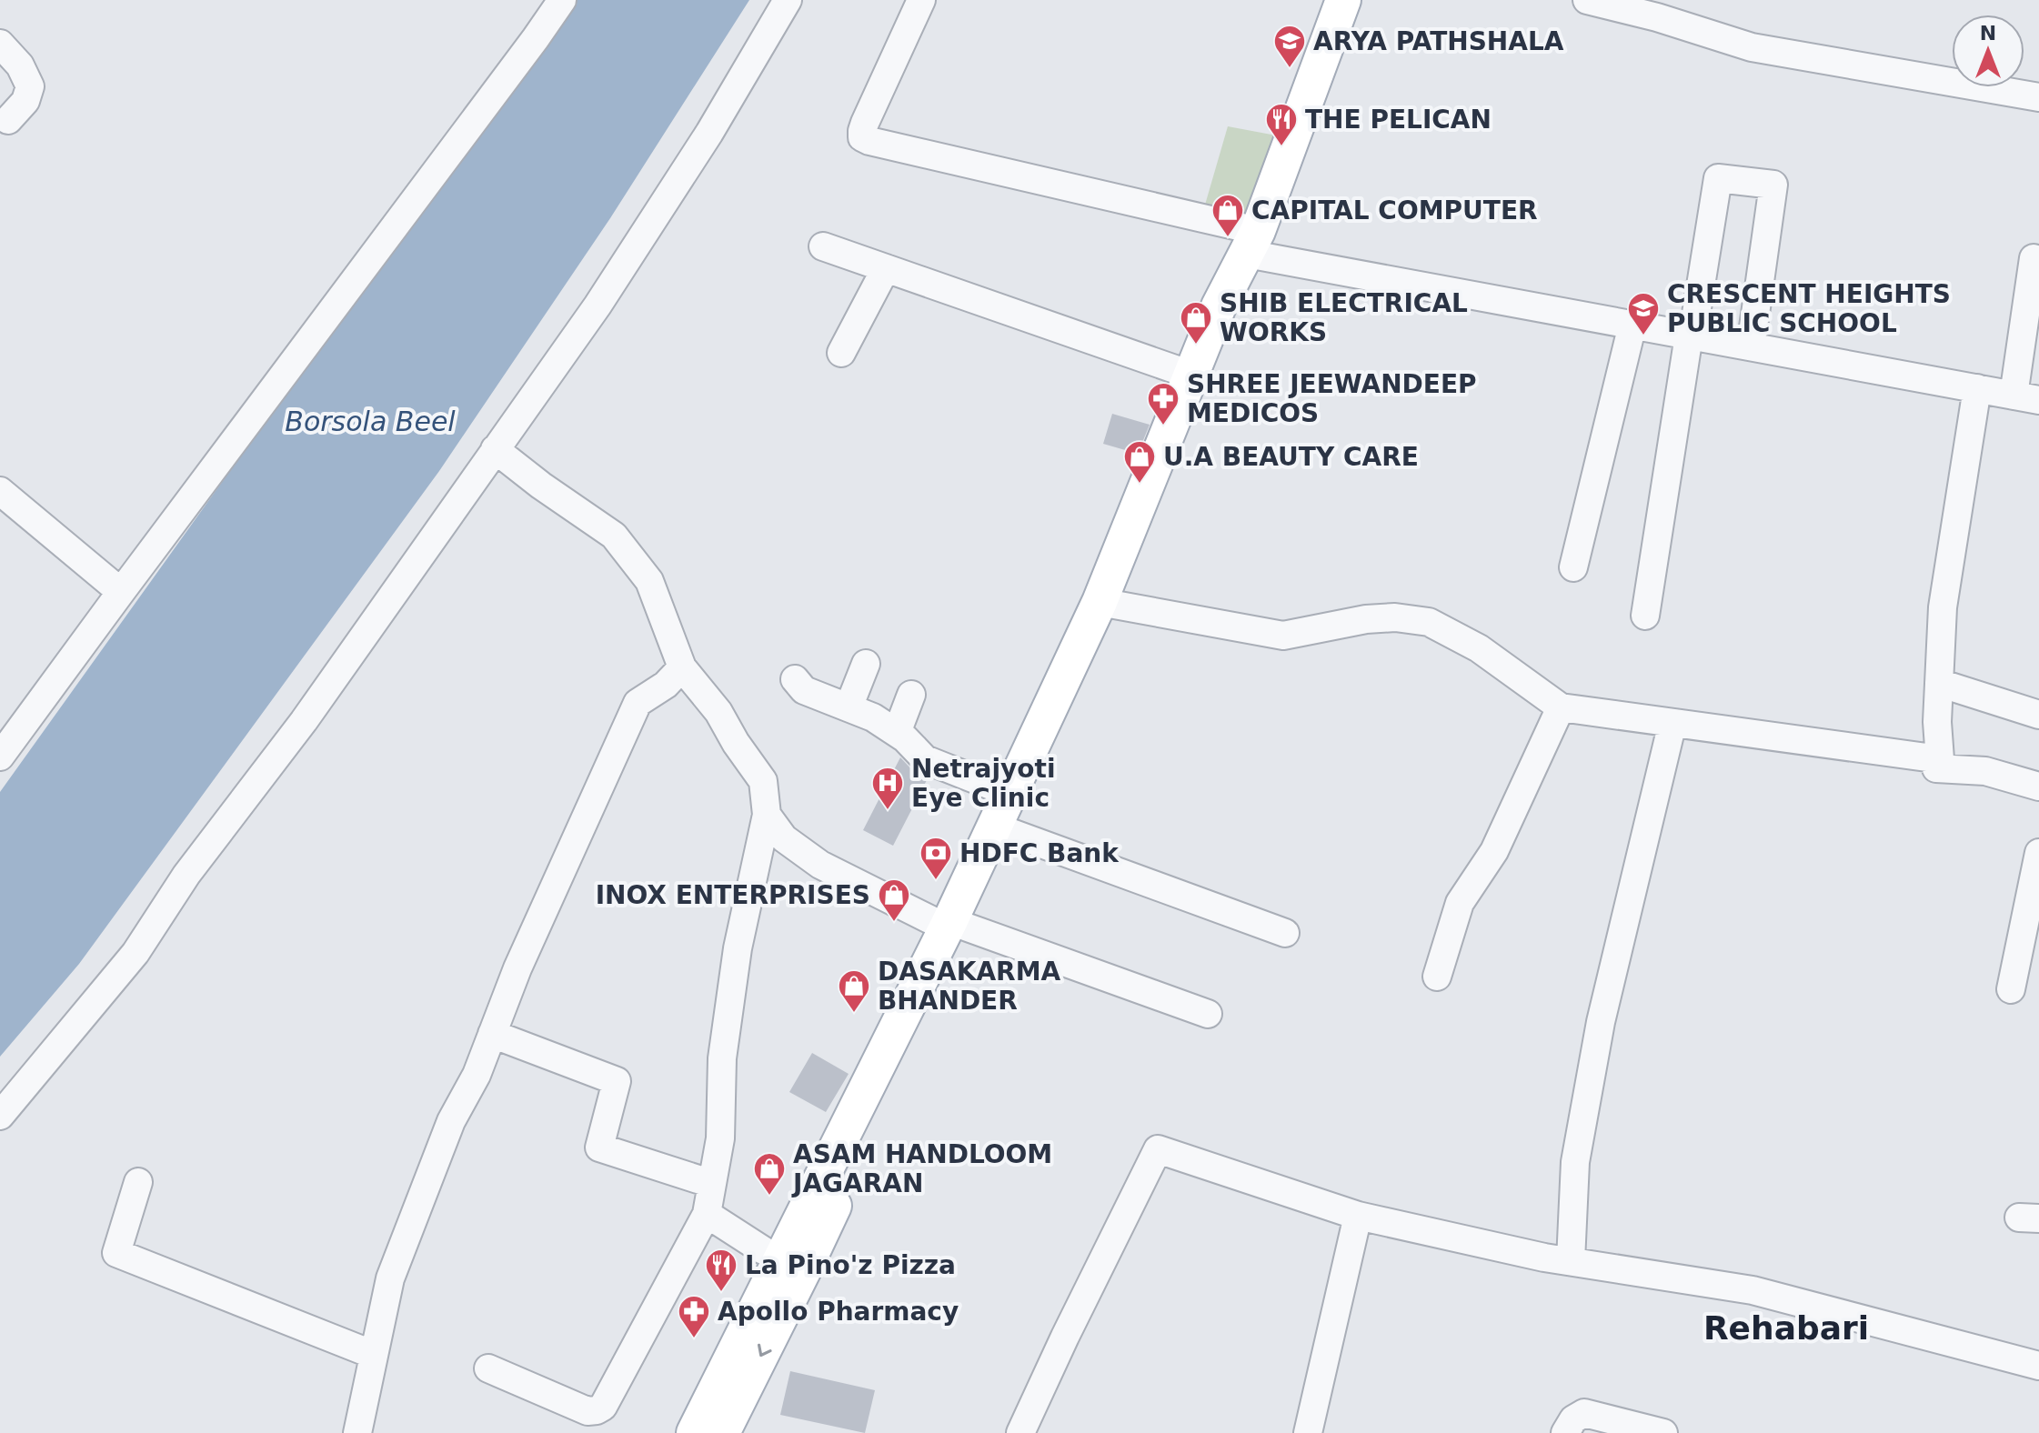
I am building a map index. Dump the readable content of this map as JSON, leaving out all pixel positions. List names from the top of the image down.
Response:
{
  "districts": ["Rehabari"],
  "water": ["Borsola Beel"],
  "places": {
    "school or university": ["ARYA PATHSHALA", "CRESCENT HEIGHTS PUBLIC SCHOOL"],
    "restaurant": ["THE PELICAN", "La Pino'z Pizza"],
    "shop": [
      "CAPITAL COMPUTER",
      "SHIB ELECTRICAL WORKS",
      "U.A BEAUTY CARE",
      "INOX ENTERPRISES",
      "DASAKARMA BHANDER",
      "ASAM HANDLOOM JAGARAN"
    ],
    "pharmacy": ["SHREE JEEWANDEEP MEDICOS", "Apollo Pharmacy"],
    "hospital": ["Netrajyoti Eye Clinic"],
    "bank": ["HDFC Bank"]
  },
  "north": "top"
}
